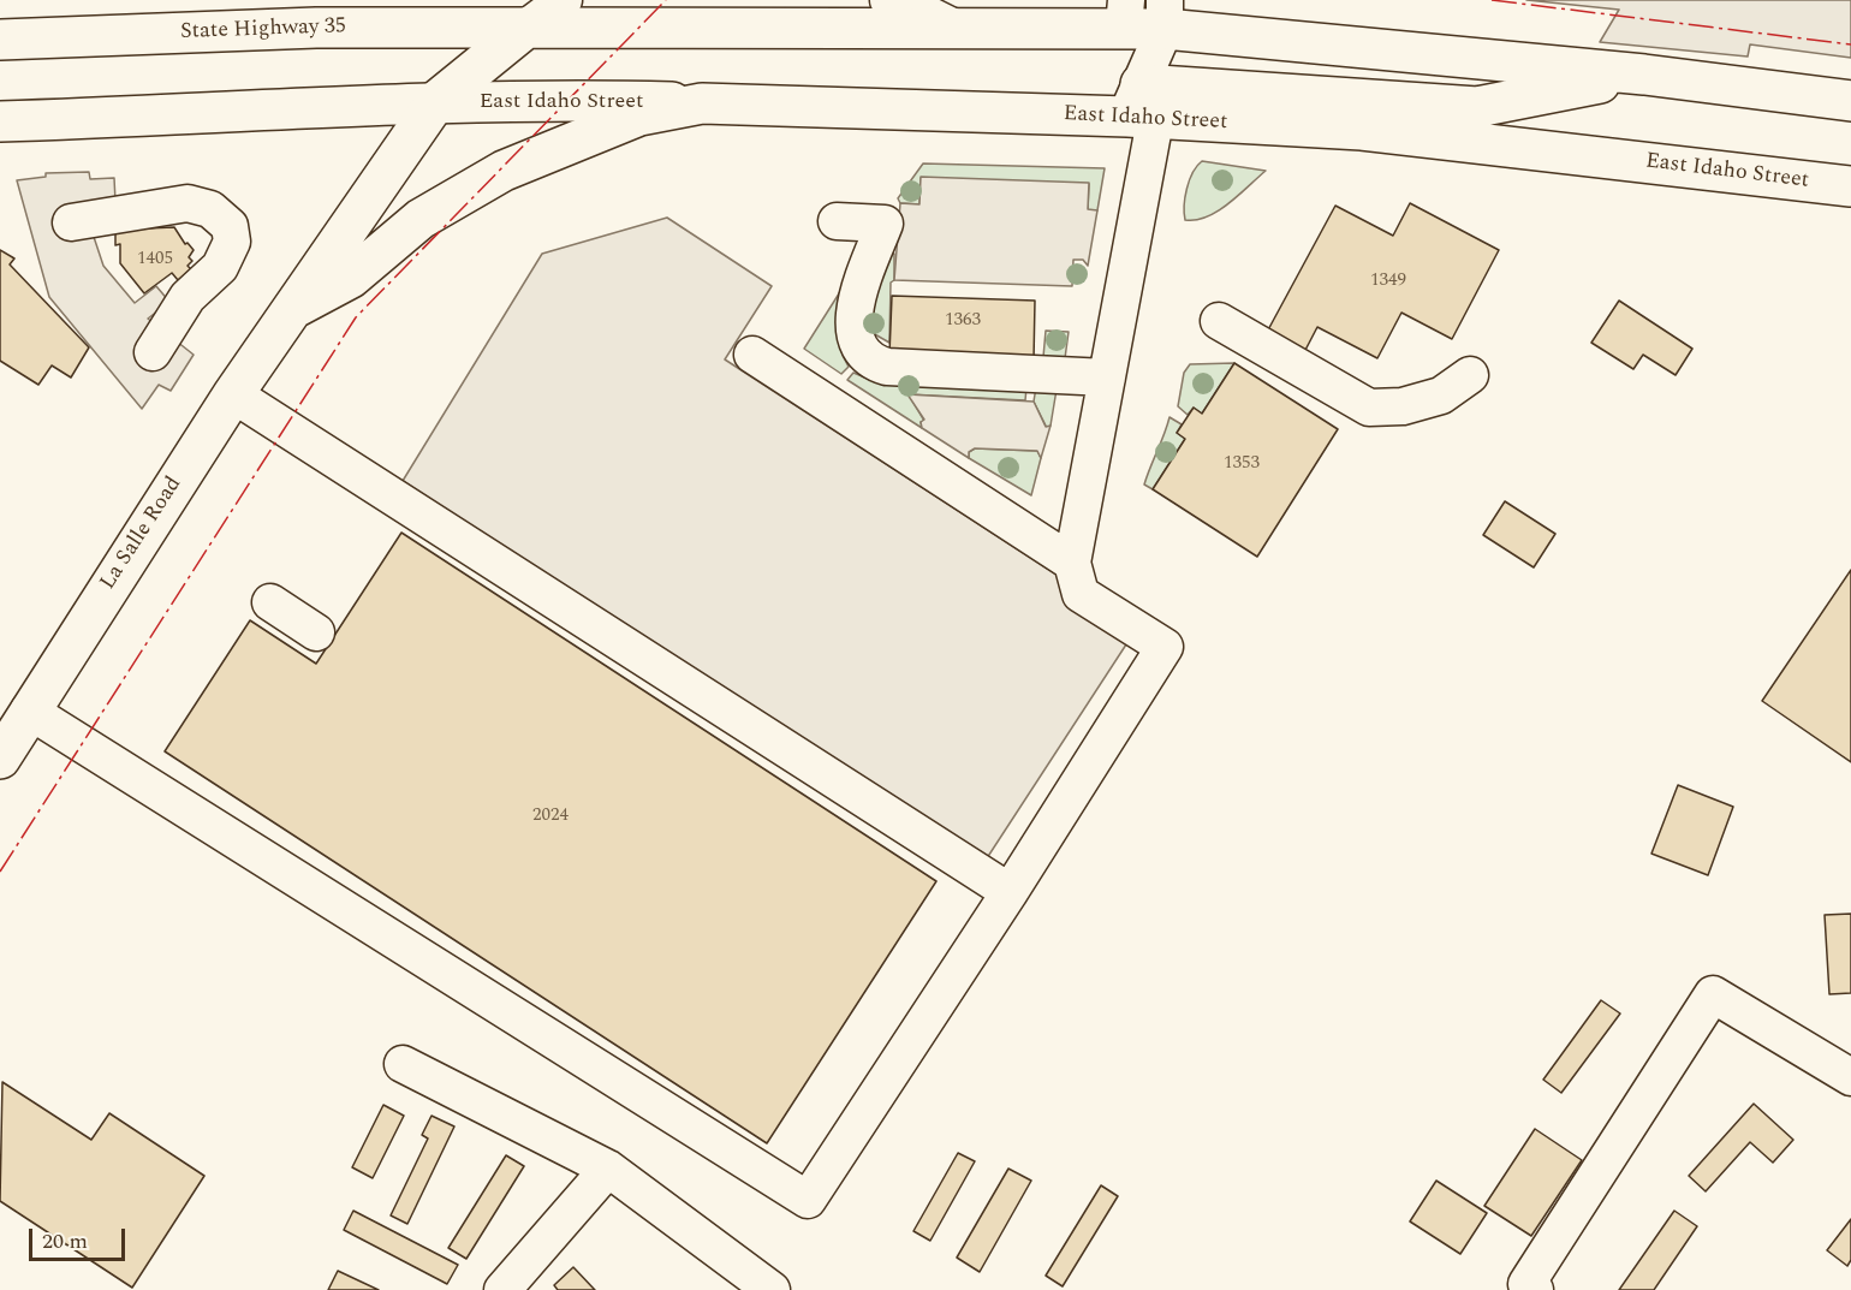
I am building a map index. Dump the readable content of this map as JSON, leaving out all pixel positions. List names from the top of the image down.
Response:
{
  "streets": {
    "main road": ["State Highway 35", "East Idaho Street", "La Salle Road"]
  },
  "crossings": [
    ["State Highway 35", "La Salle Road"],
    ["East Idaho Street", "La Salle Road"]
  ],
  "house_numbers": [
    "1405",
    "1349",
    "1363",
    "1353",
    "2024"
  ],
  "scale_bar": "20 m"
}
